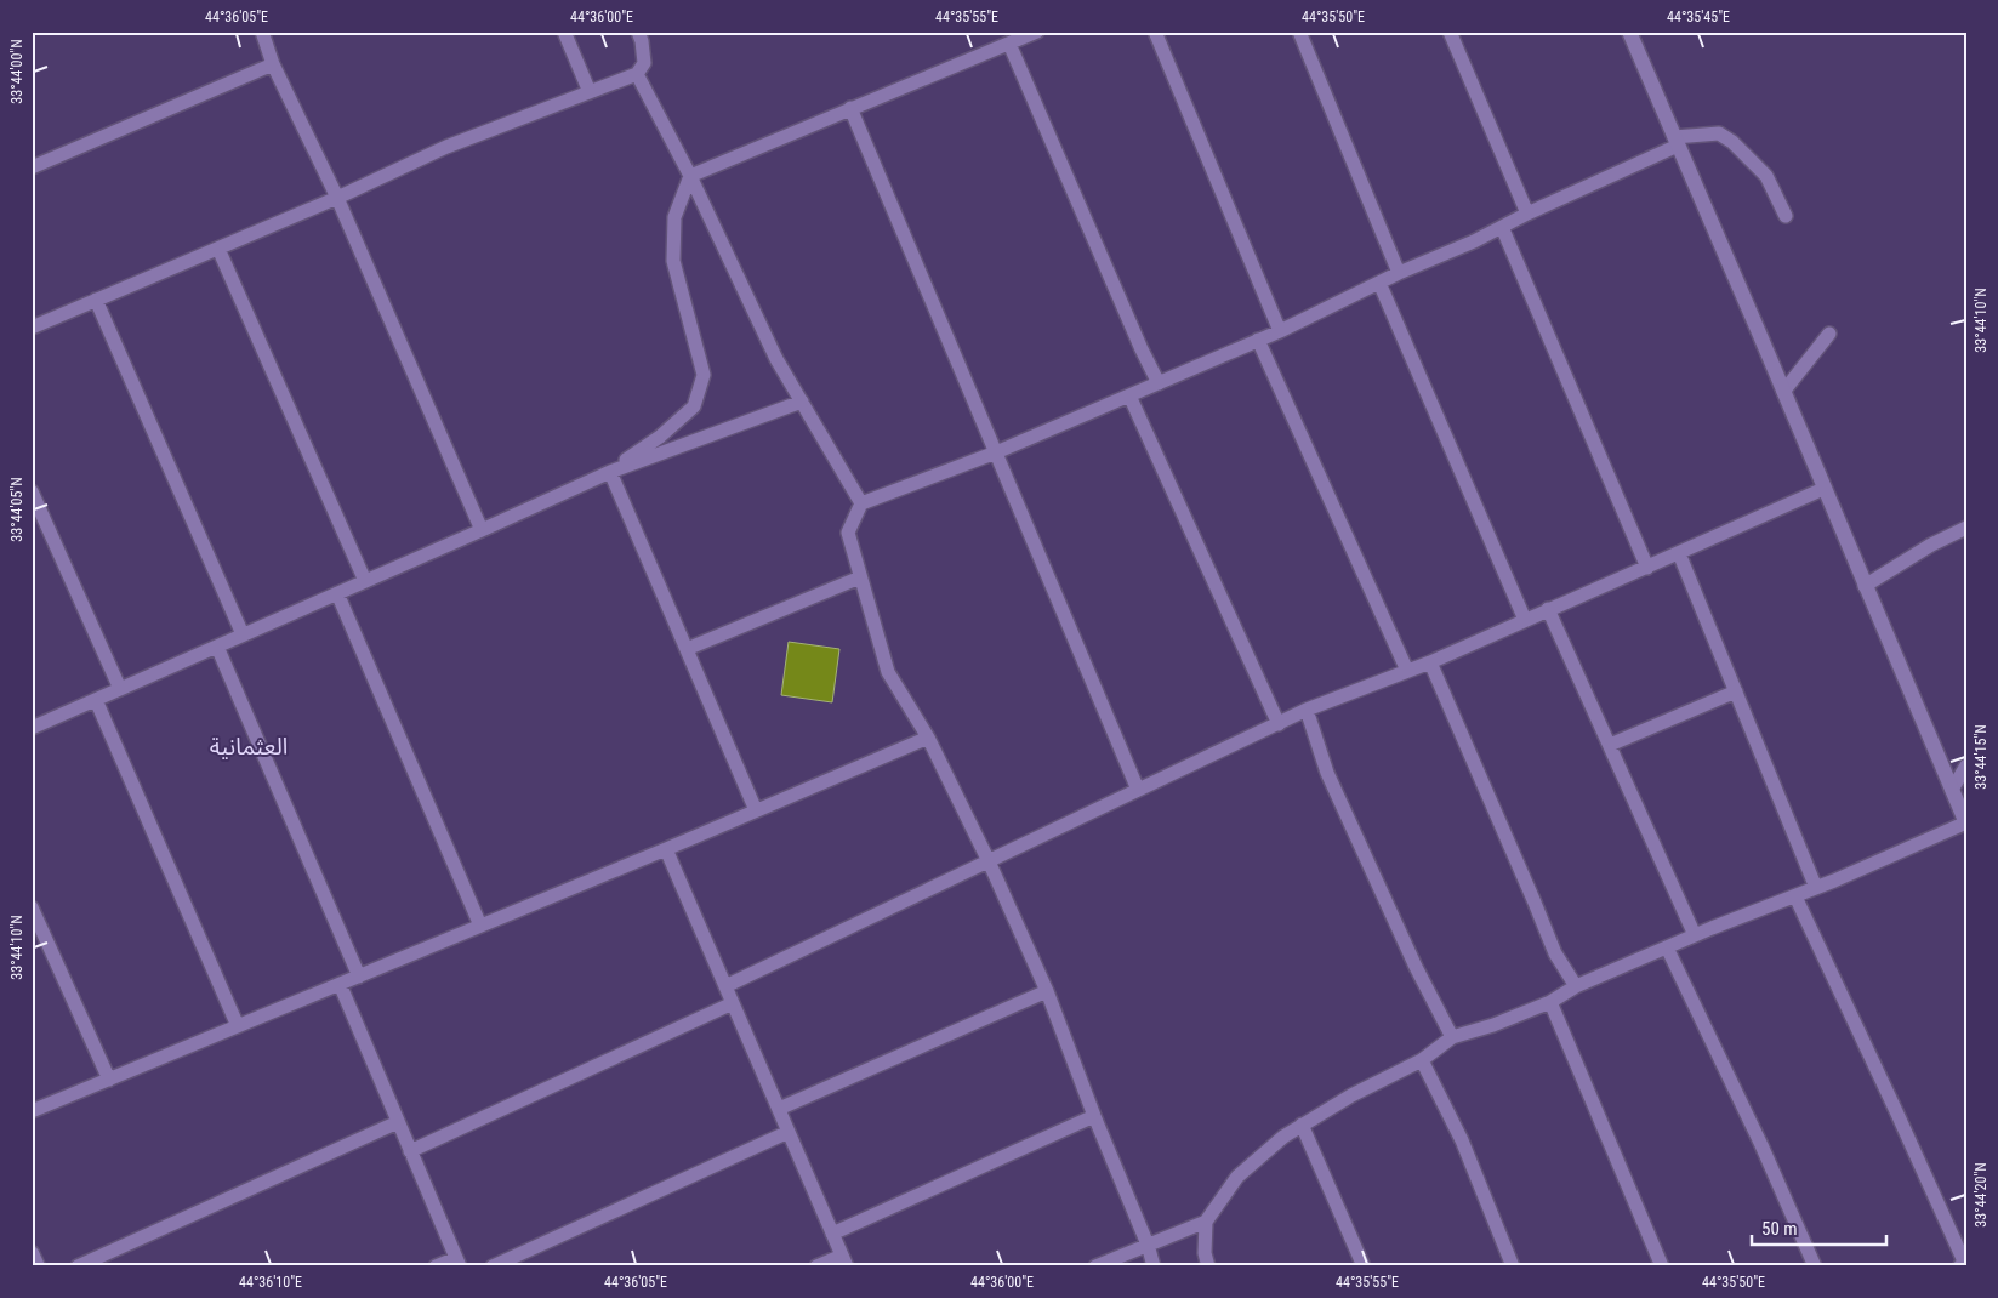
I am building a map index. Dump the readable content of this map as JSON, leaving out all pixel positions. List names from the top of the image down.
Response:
{
  "districts": ["العثمانية"],
  "scale_bar": "50 m",
  "coordinates": [
    "44°36'05\"E",
    "44°36'00\"E",
    "44°35'55\"E",
    "44°35'50\"E",
    "44°35'45\"E",
    "33°44'00\"N",
    "33°44'10\"N",
    "33°44'05\"N",
    "33°44'15\"N",
    "33°44'20\"N",
    "44°36'10\"E"
  ]
}
